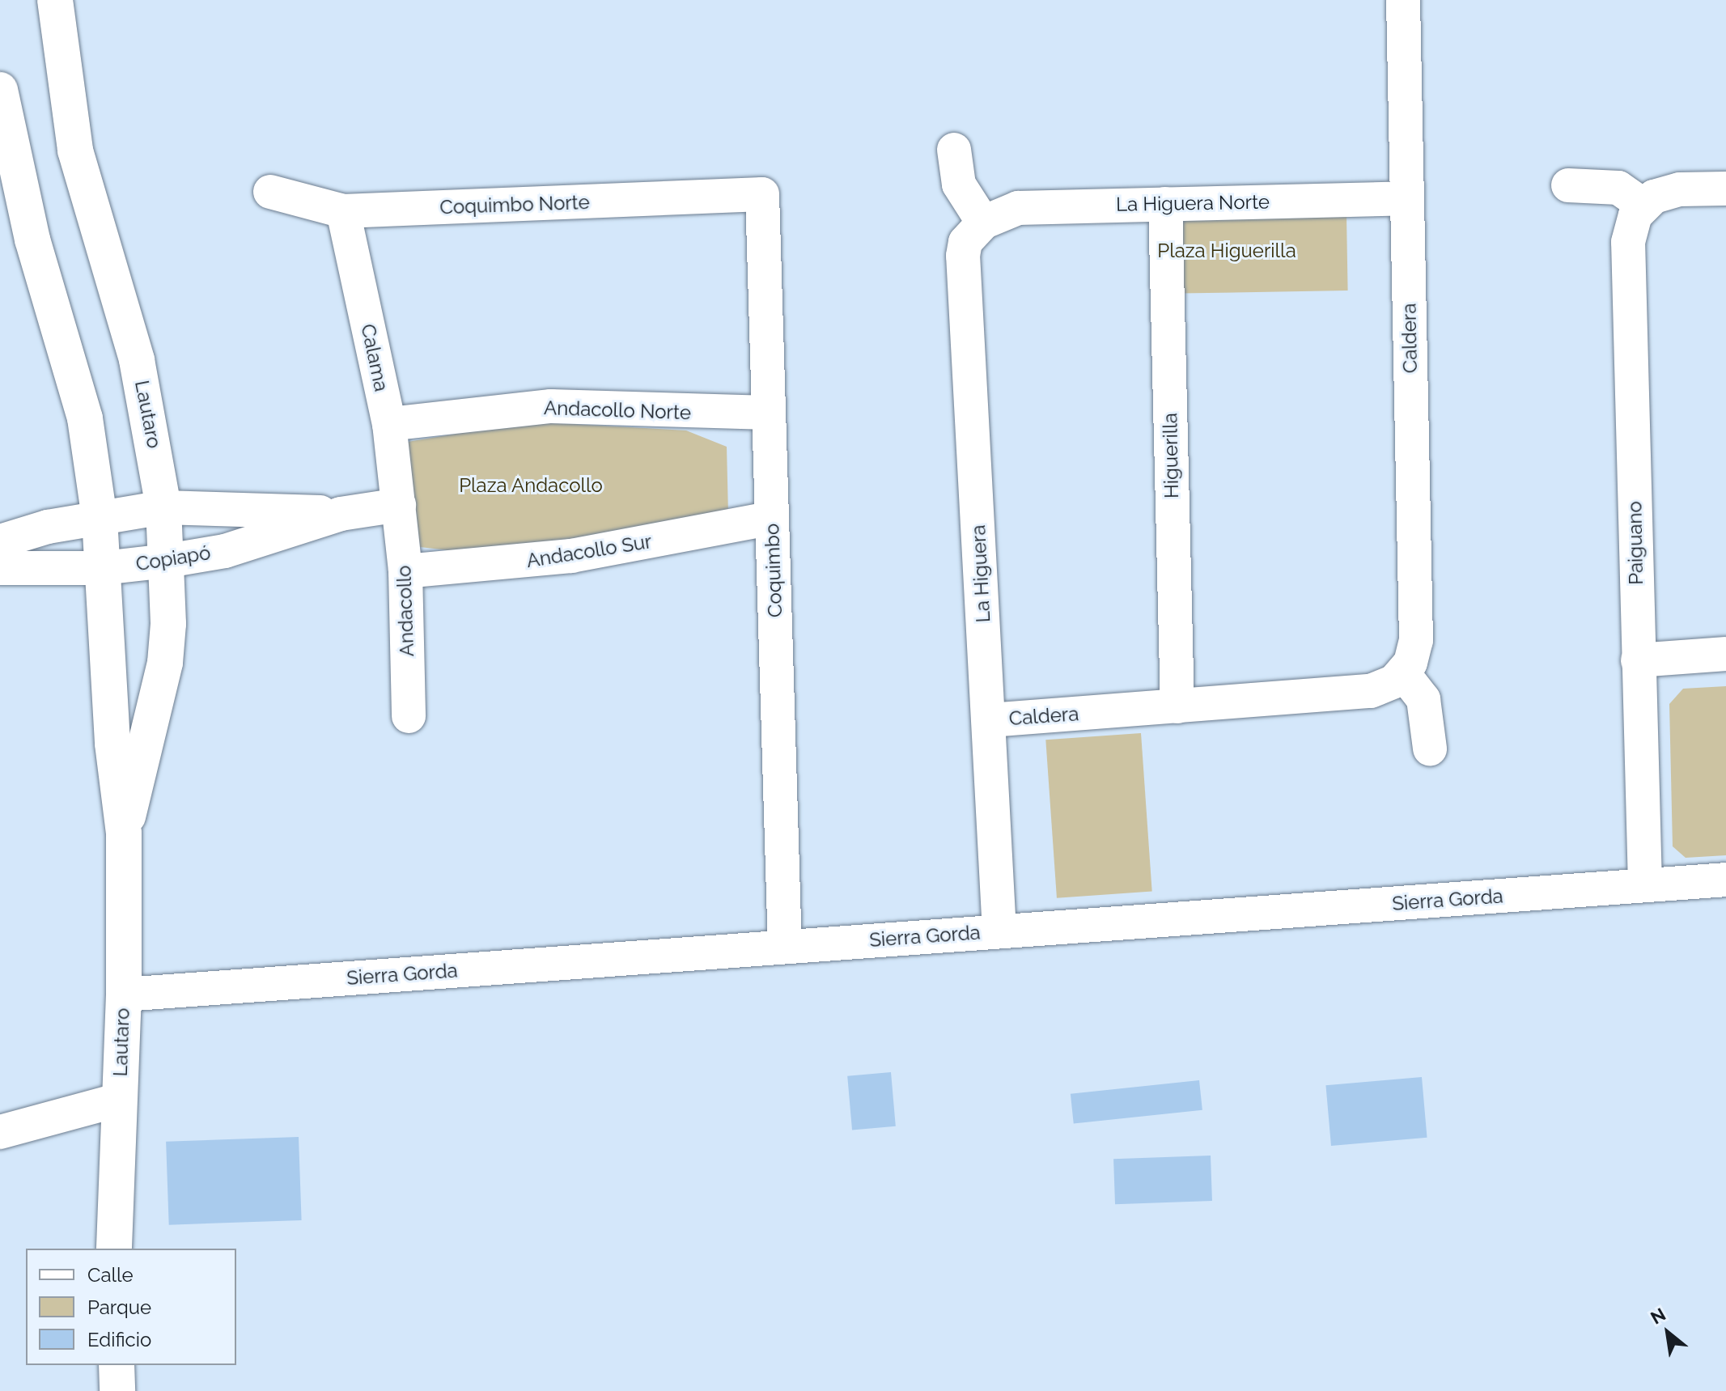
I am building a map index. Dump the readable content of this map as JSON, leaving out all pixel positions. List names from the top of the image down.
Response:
{
  "streets": {
    "street": [
      "La Higuera Norte",
      "Coquimbo Norte",
      "Caldera",
      "Calama",
      "Andacollo Norte",
      "Lautaro",
      "Higuerilla",
      "Paiguano",
      "Andacollo Sur",
      "Copiapó",
      "Coquimbo",
      "La Higuera",
      "Andacollo",
      "Sierra Gorda"
    ]
  },
  "crossings": [
    ["La Higuera Norte", "Caldera"],
    ["La Higuera Norte", "Higuerilla"],
    ["La Higuera Norte", "La Higuera"],
    ["Coquimbo Norte", "Calama"],
    ["Coquimbo Norte", "Coquimbo"],
    ["Caldera", "Higuerilla"],
    ["Caldera", "La Higuera"],
    ["Calama", "Andacollo Norte"],
    ["Calama", "Copiapó"],
    ["Calama", "Andacollo"],
    ["Andacollo Norte", "Coquimbo"],
    ["Lautaro", "Copiapó"],
    ["Lautaro", "Sierra Gorda"],
    ["Paiguano", "Sierra Gorda"],
    ["Andacollo Sur", "Coquimbo"],
    ["Andacollo Sur", "Andacollo"],
    ["Copiapó", "Andacollo"],
    ["Coquimbo", "Sierra Gorda"],
    ["La Higuera", "Sierra Gorda"]
  ],
  "parks": ["Plaza Higuerilla", "Plaza Andacollo"],
  "legend": ["Calle", "Parque", "Edificio"],
  "north": "top left"
}
